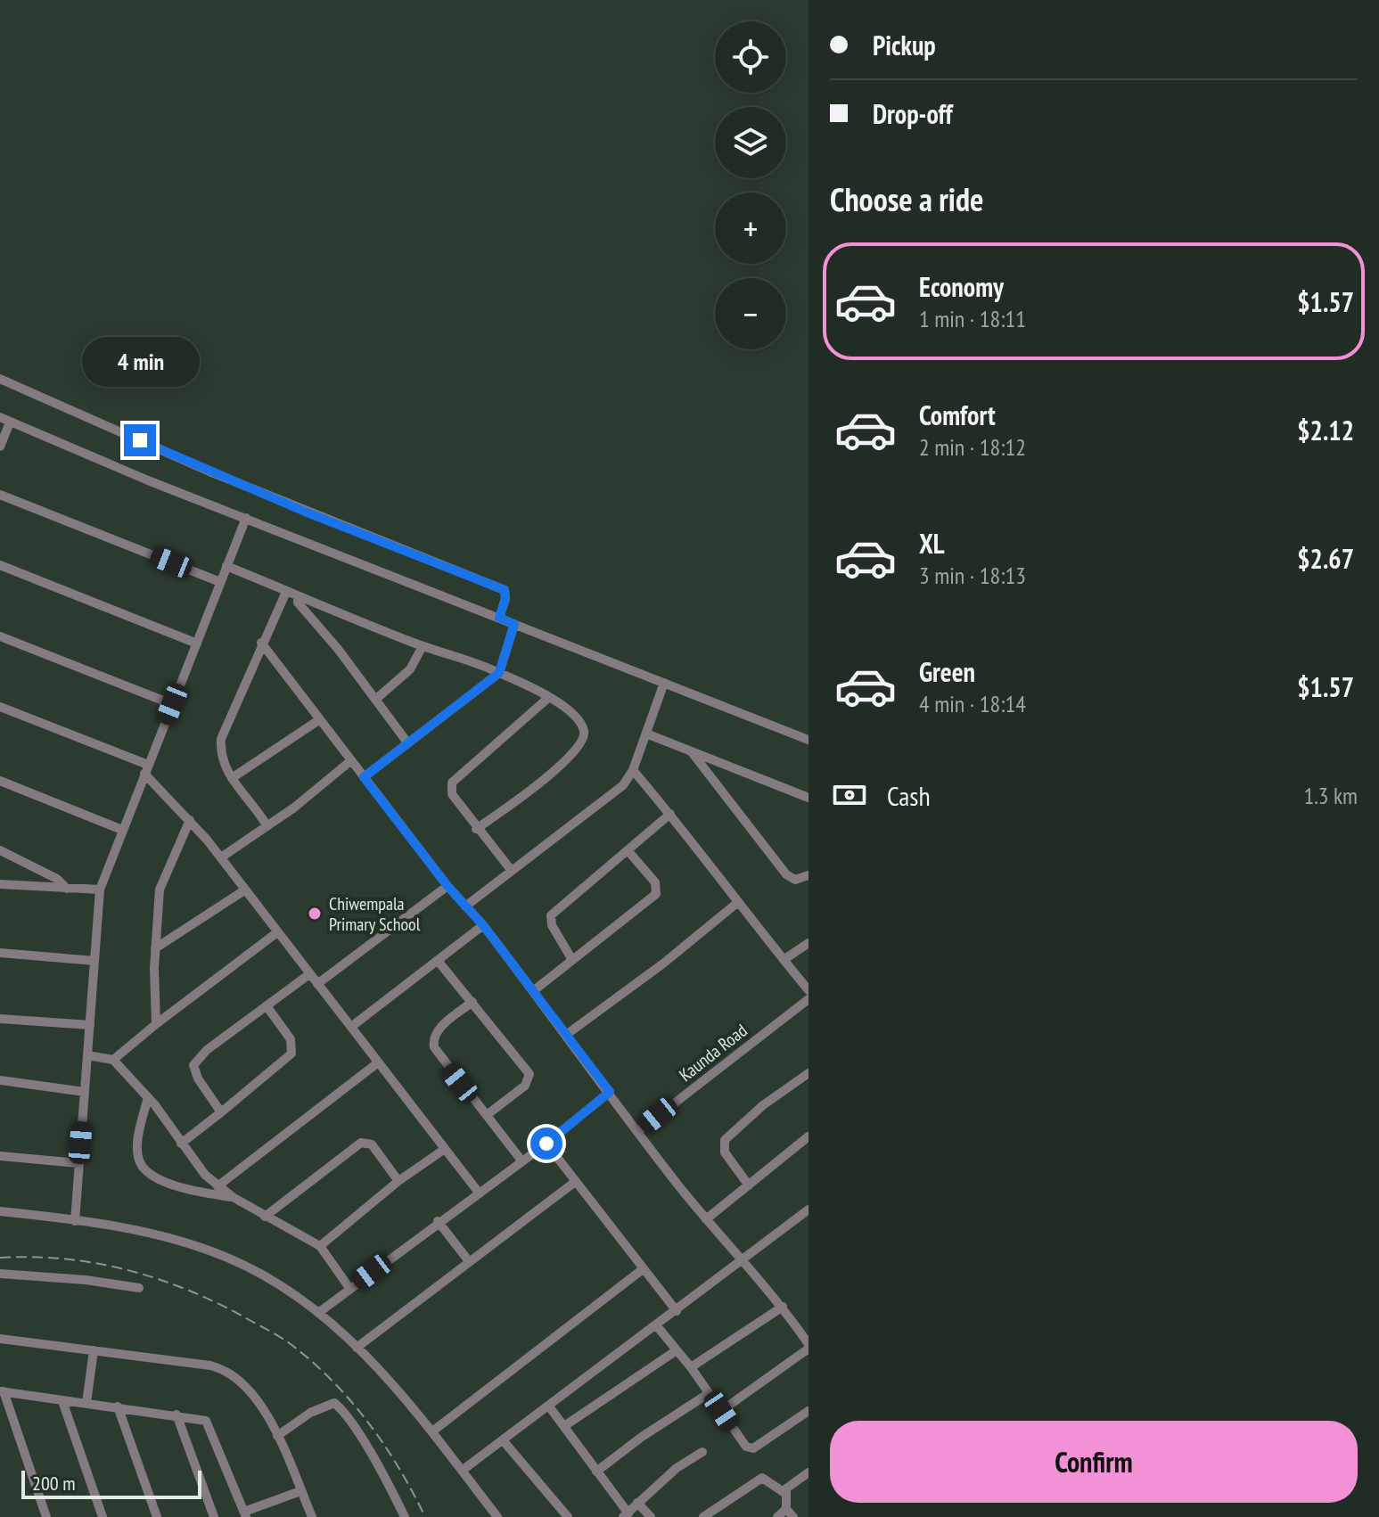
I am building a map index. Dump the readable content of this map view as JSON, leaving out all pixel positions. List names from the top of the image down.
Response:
{
  "streets": {
    "street": ["Kaunda Road"]
  },
  "places": ["Chiwempala Primary School"],
  "scale_bar": "200 m",
  "page": {
    "banner": ["Pickup", "Drop-off"],
    "map_buttons": ["+", "−"],
    "heading": "Choose a ride",
    "list": [
      {
        "name": "Economy",
        "note": "1 min · 18:11",
        "value": "$1.57"
      },
      {
        "name": "Comfort",
        "note": "2 min · 18:12",
        "value": "$2.12"
      },
      {
        "name": "XL",
        "note": "3 min · 18:13",
        "value": "$2.67"
      },
      {
        "name": "Green",
        "note": "4 min · 18:14",
        "value": "$1.57"
      }
    ],
    "bubble": "4 min",
    "pay": ["Cash", "1.3 km"],
    "buttons": "Confirm",
    "scale": "200 m"
  }
}
